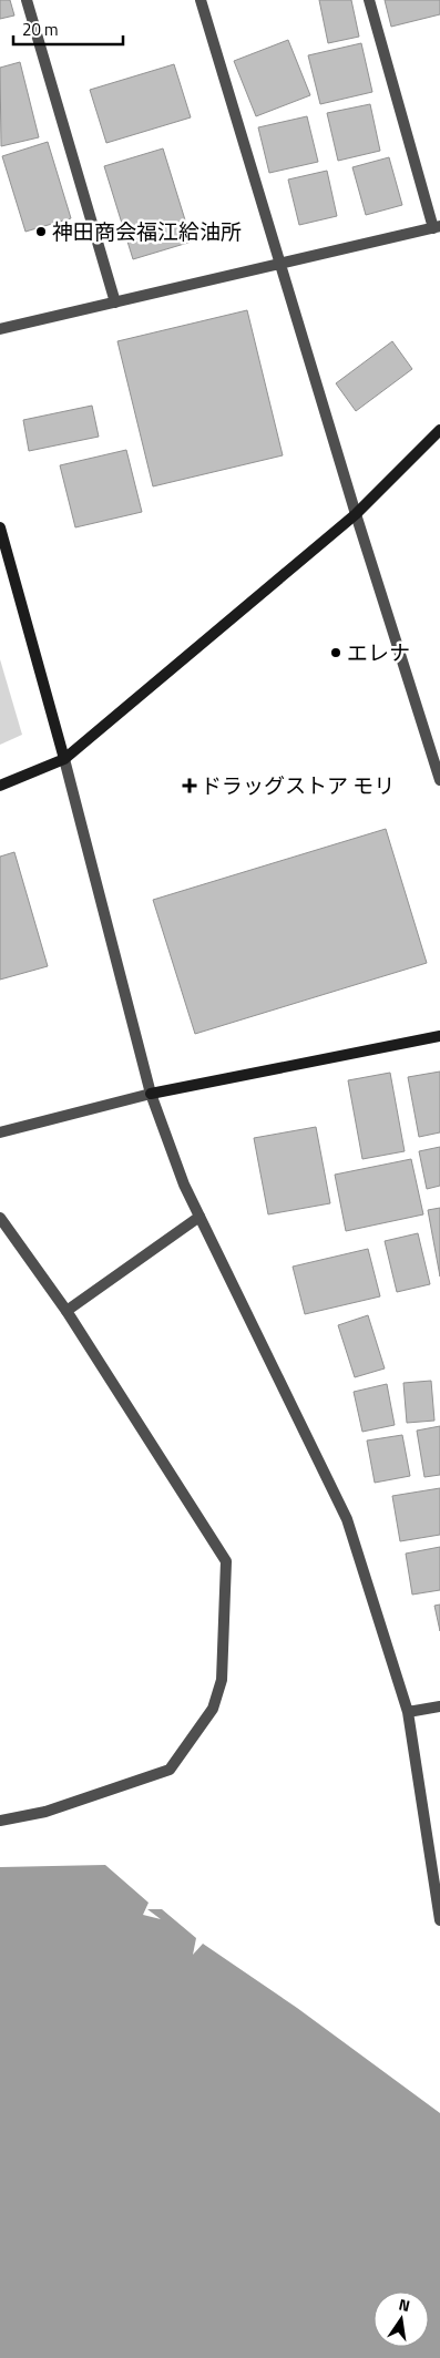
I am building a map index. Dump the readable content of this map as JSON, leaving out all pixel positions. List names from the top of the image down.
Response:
{
  "places": {
    "other": ["神田商会福江給油所", "エレナ"],
    "health": ["ドラッグストア モリ"]
  },
  "scale_bar": "20 m",
  "north": "top"
}
